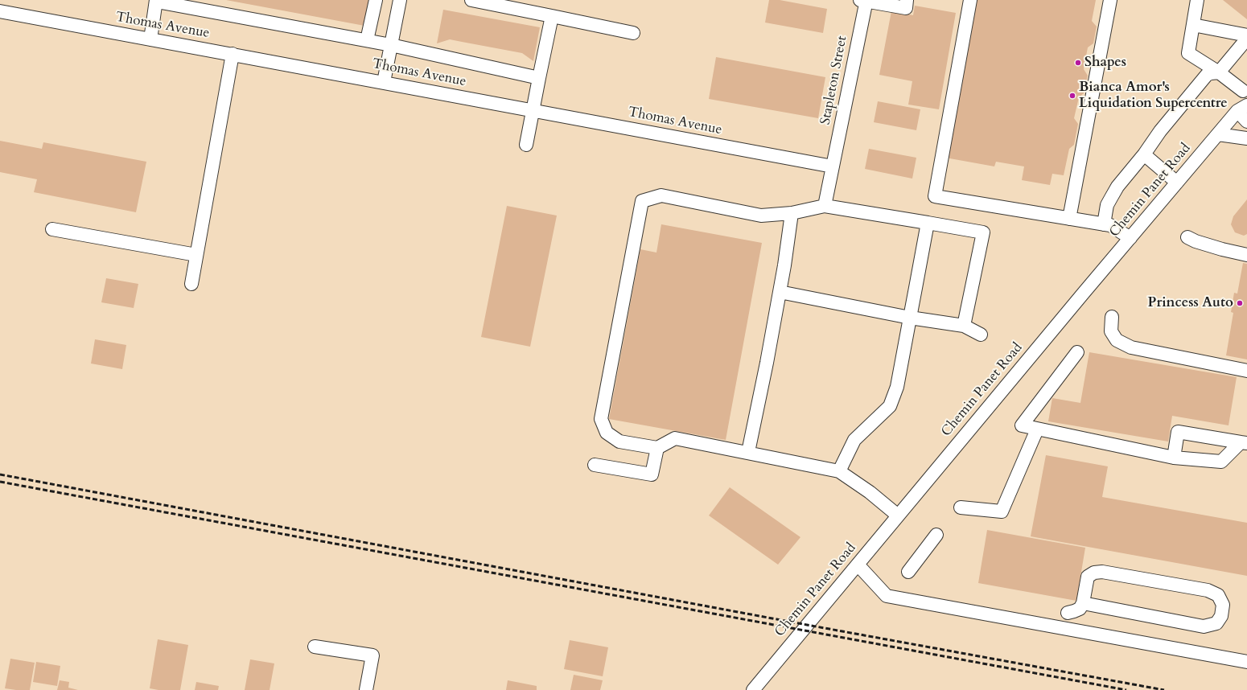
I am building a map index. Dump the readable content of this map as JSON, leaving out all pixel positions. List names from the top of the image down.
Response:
{
  "streets": {
    "street": ["Thomas Avenue", "Stapleton Street", "Chemin Panet Road"]
  },
  "crossings": [
    ["Thomas Avenue", "Stapleton Street"]
  ],
  "places": ["Shapes", "Bianca Amor's Liquidation Supercentre", "Princess Auto"]
}
